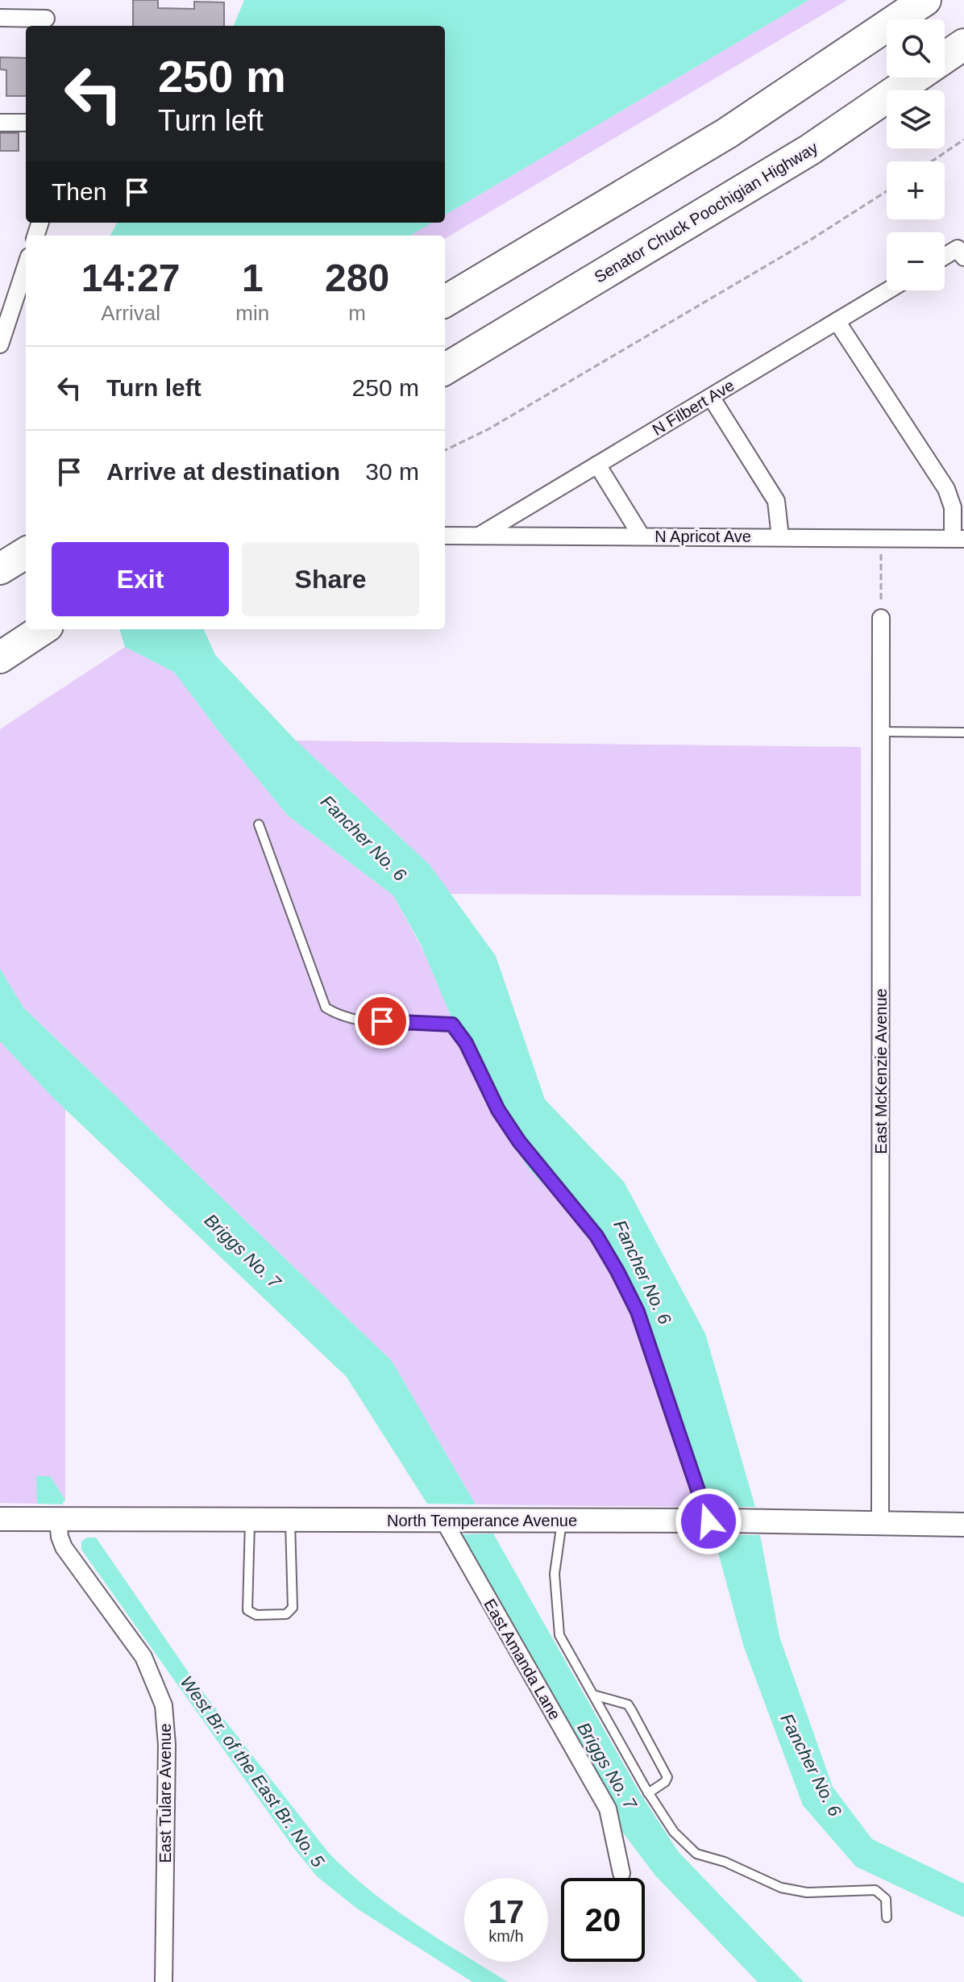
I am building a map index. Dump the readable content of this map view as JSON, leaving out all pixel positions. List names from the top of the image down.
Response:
{
  "streets": {
    "highway": ["Senator Chuck Poochigian Highway"],
    "main road": ["North Temperance Avenue"],
    "street": [
      "N Filbert Ave",
      "N Apricot Ave",
      "East McKenzie Avenue",
      "East Amanda Lane",
      "East Tulare Avenue"
    ]
  },
  "crossings": [
    ["N Filbert Ave", "N Apricot Ave"],
    ["East McKenzie Avenue", "North Temperance Avenue"],
    ["North Temperance Avenue", "East Amanda Lane"],
    ["North Temperance Avenue", "East Tulare Avenue"]
  ],
  "water": ["Fancher No. 6", "Briggs No. 7", "West Br. of the East Br. No. 5"],
  "page": {
    "map_buttons": ["+", "−"],
    "turn": ["250 m", "Turn left"],
    "then": "Then",
    "eta": [
      "14:27",
      "Arrival",
      "1",
      "min",
      "280",
      "m"
    ],
    "list": [
      {
        "name": "Turn left",
        "value": "250 m"
      },
      {
        "name": "Arrive at destination",
        "value": "30 m"
      }
    ],
    "buttons": ["Exit", "Share"],
    "speed": "17 km/h",
    "limit": "20"
  }
}
